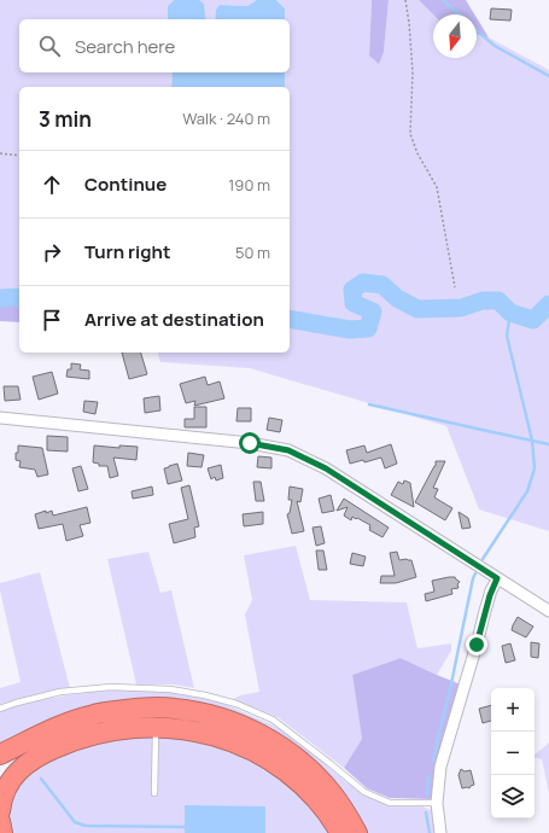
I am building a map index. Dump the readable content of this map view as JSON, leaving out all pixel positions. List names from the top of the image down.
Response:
{
  "north": "bottom",
  "page": {
    "search": "Search here",
    "heading": ["3 min", "Walk · 240 m"],
    "list": [
      ["Continue", "190 m"],
      ["Turn right", "50 m"],
      "Arrive at destination"
    ],
    "map_buttons": ["+", "−"]
  }
}
